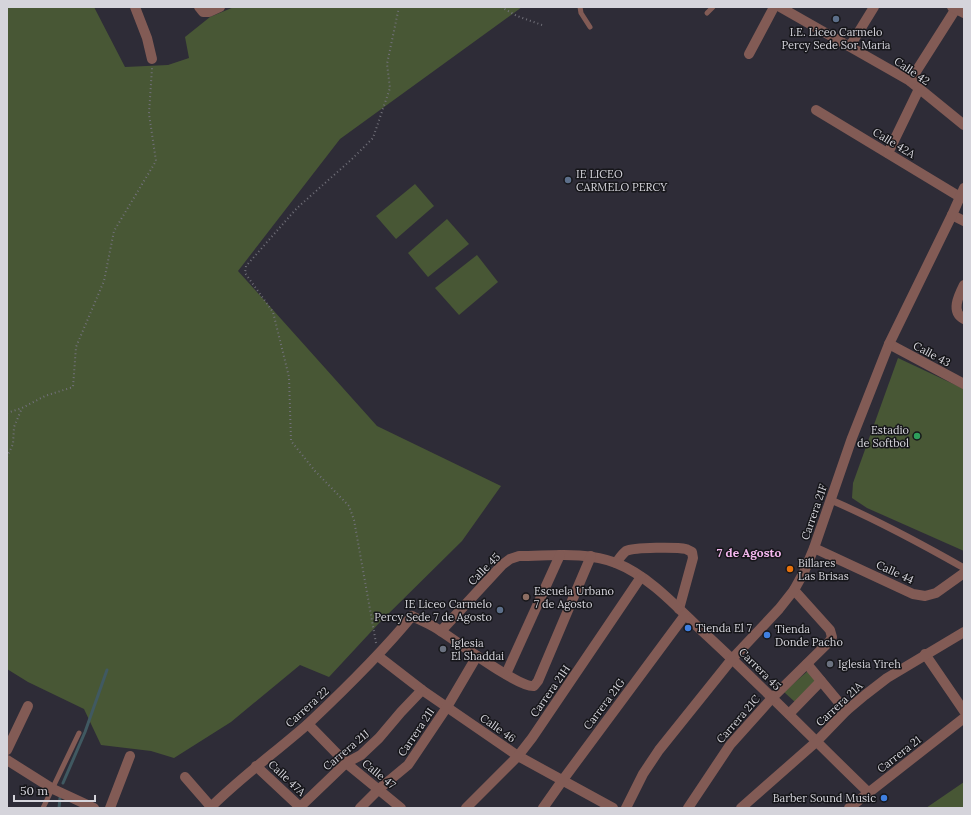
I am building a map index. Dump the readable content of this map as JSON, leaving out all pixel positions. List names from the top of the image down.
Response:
{
  "streets": {
    "street": [
      "Calle 42",
      "Calle 42A",
      "Calle 43",
      "Carrera 21F",
      "Calle 45",
      "Calle 44",
      "Carrera 45",
      "Carrera 21H",
      "Carrera 21G",
      "Carrera 21A",
      "Carrera 22",
      "Carrera 21C",
      "Calle 46",
      "Carrera 21I",
      "Carrera 21J",
      "Carrera 21",
      "Calle 47",
      "Calle 47A"
    ]
  },
  "crossings": [
    ["Calle 42A", "Carrera 21F"],
    ["Calle 43", "Carrera 21F"],
    ["Carrera 21F", "Calle 44"],
    ["Carrera 21F", "Carrera 45"],
    ["Carrera 21F", "Carrera 21C"],
    ["Calle 45", "Carrera 45"],
    ["Calle 45", "Carrera 22"],
    ["Carrera 45", "Carrera 21H"],
    ["Carrera 45", "Carrera 21G"],
    ["Carrera 45", "Carrera 21A"],
    ["Carrera 45", "Carrera 21C"],
    ["Carrera 45", "Carrera 21"],
    ["Carrera 21H", "Calle 46"],
    ["Carrera 21G", "Calle 46"],
    ["Carrera 22", "Calle 46"],
    ["Carrera 22", "Calle 47"],
    ["Carrera 22", "Calle 47A"],
    ["Calle 46", "Carrera 21I"],
    ["Calle 46", "Carrera 21J"],
    ["Carrera 21I", "Calle 47"],
    ["Carrera 21J", "Calle 47"],
    ["Carrera 21J", "Calle 47A"]
  ],
  "districts": ["7 de Agosto"],
  "places": [
    "I.E. Liceo Carmelo Percy Sede Sor Maria",
    "IE LICEO CARMELO PERCY",
    "Estadio de Softbol",
    "Billares Las Brisas",
    "Escuela Urbano 7 de Agosto",
    "IE Liceo Carmelo Percy Sede 7 de Agosto",
    "Tienda El 7",
    "Tienda Donde Pacho",
    "Iglesia El Shaddai",
    "Iglesia Yireh",
    "Barber Sound Music"
  ],
  "scale_bar": "50 m"
}
